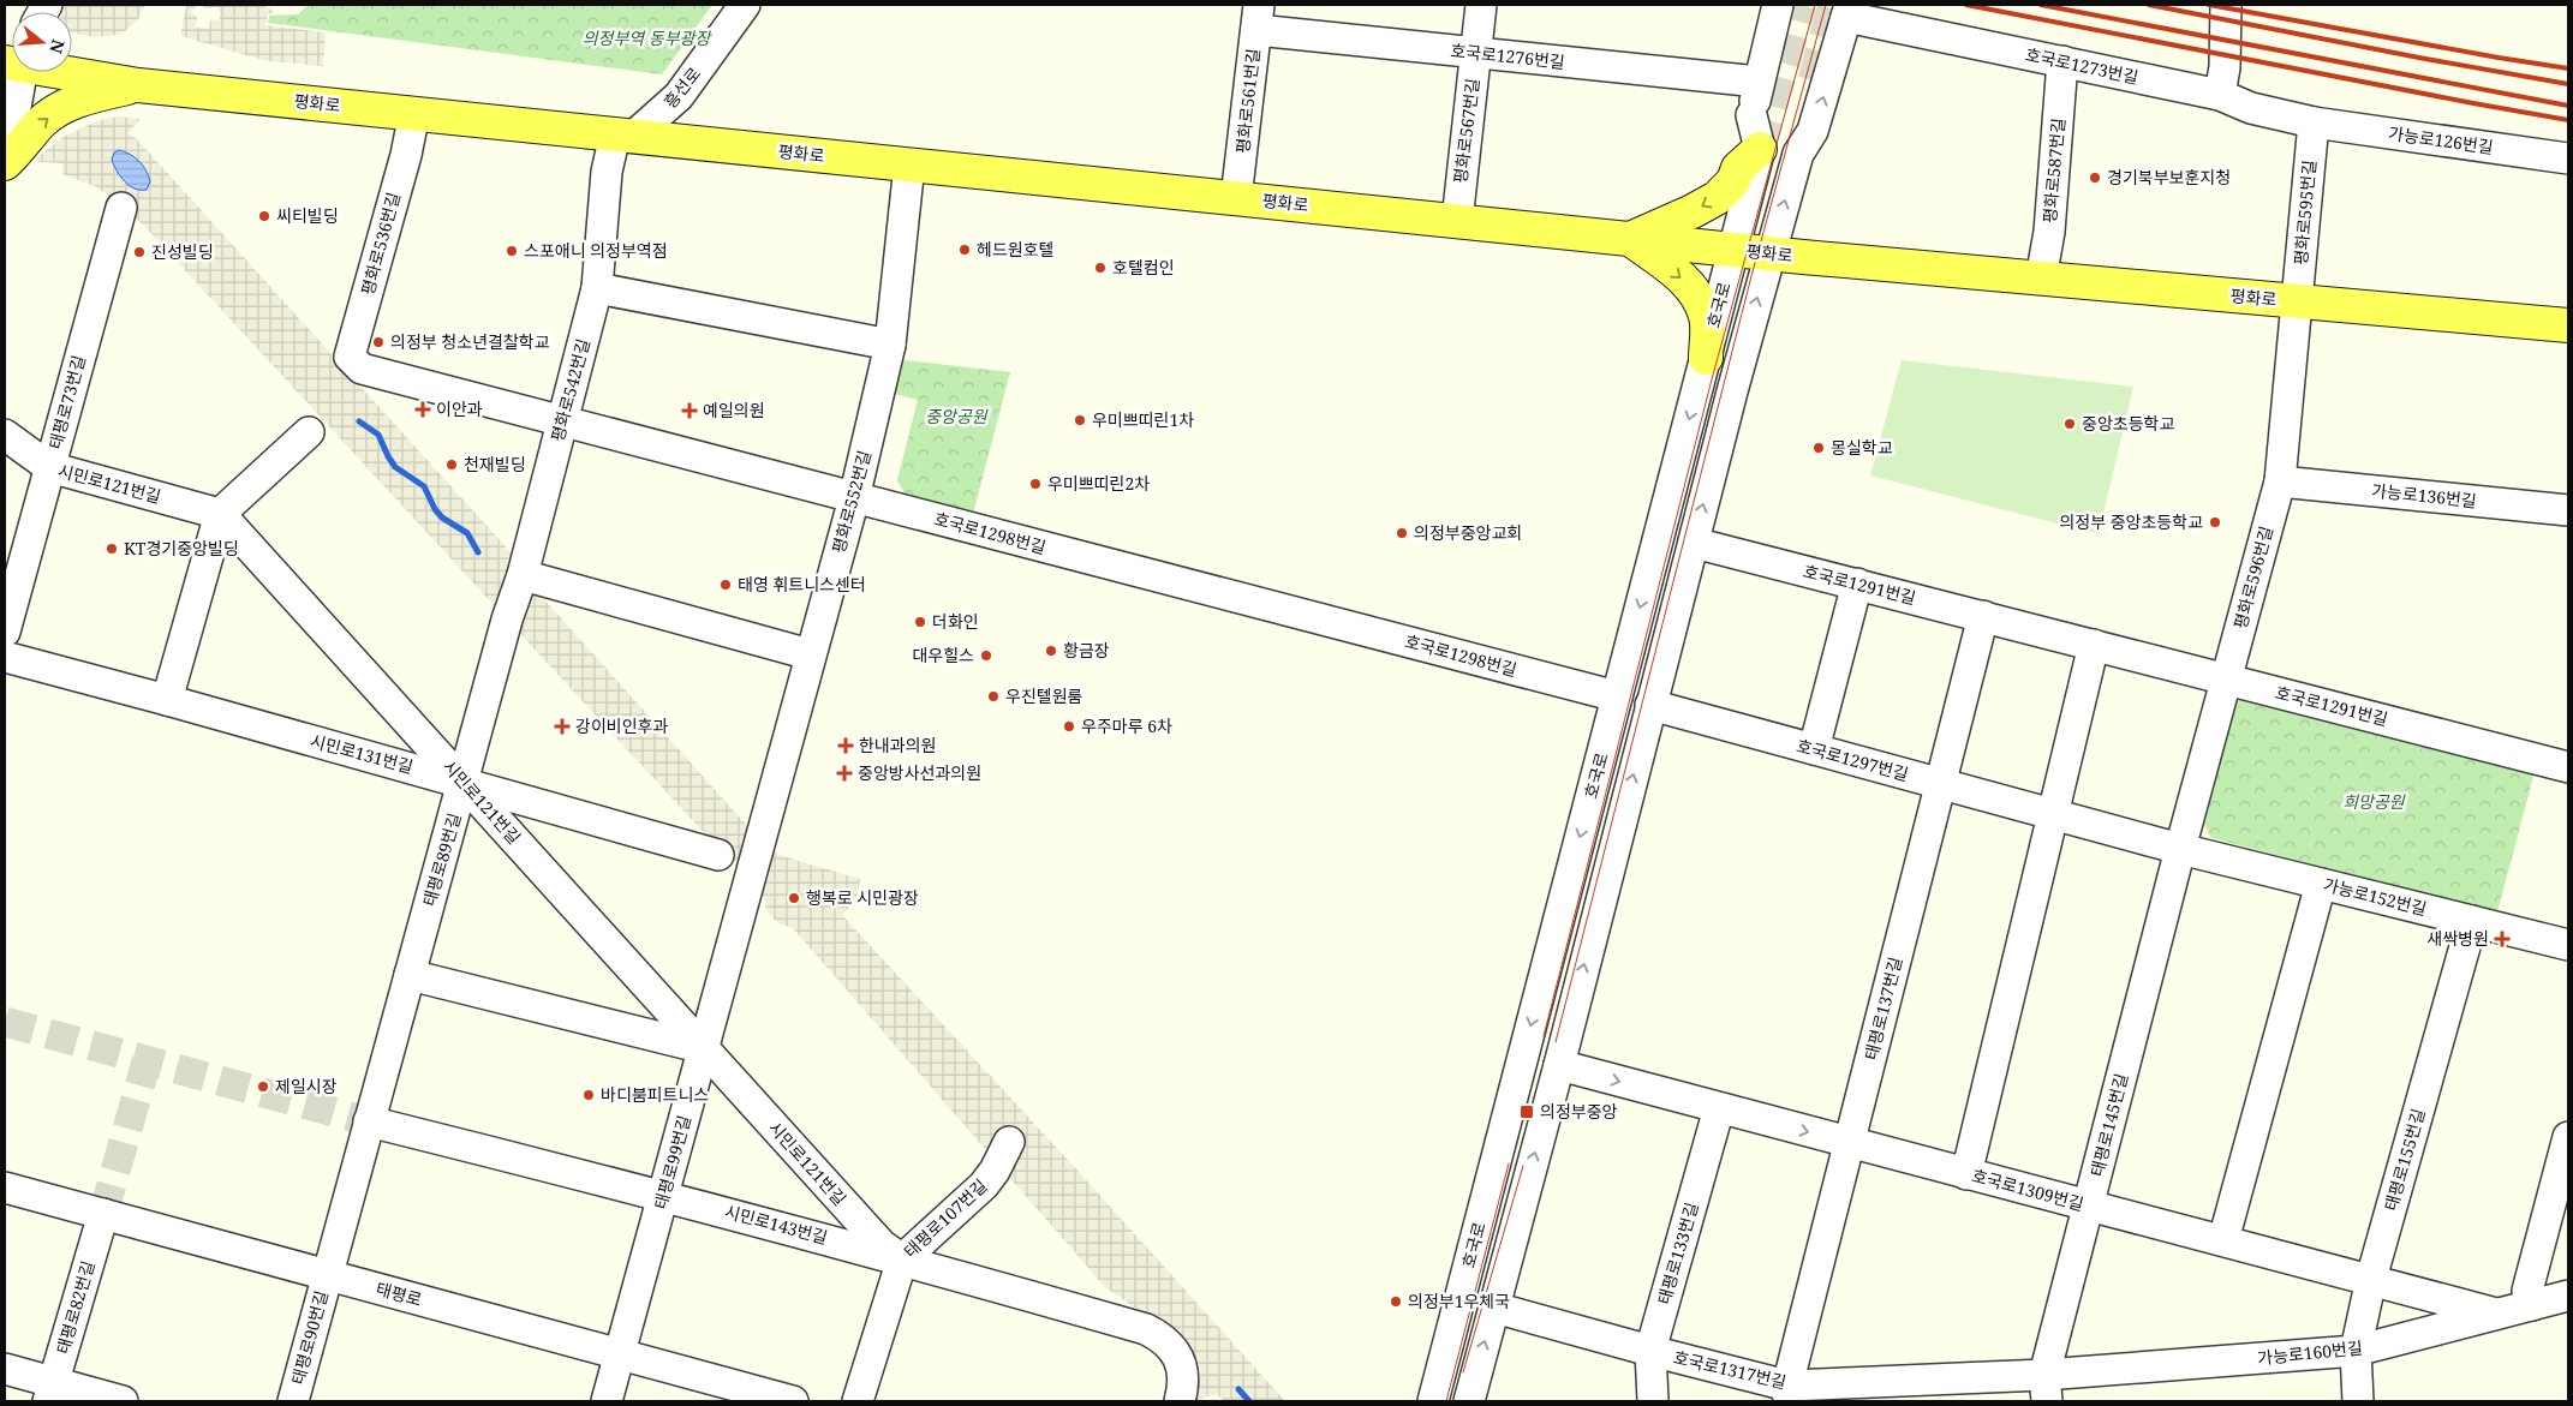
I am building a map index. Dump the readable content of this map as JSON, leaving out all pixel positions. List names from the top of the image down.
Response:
{
  "streets": {
    "main road": ["평화로"],
    "street": [
      "호국로1276번길",
      "호국로1273번길",
      "흥선로",
      "평화로561번길",
      "평화로567번길",
      "가능로126번길",
      "평화로587번길",
      "평화로595번길",
      "평화로536번길",
      "호국로",
      "평화로542번길",
      "태평로73번길",
      "시민로121번길",
      "가능로136번길",
      "평화로552번길",
      "호국로1298번길",
      "평화로596번길",
      "호국로1291번길",
      "시민로131번길",
      "호국로1297번길",
      "태평로89번길",
      "가능로152번길",
      "태평로137번길",
      "태평로145번길",
      "태평로155번길",
      "태평로99번길",
      "호국로1309번길",
      "태평로107번길",
      "시민로143번길",
      "태평로133번길",
      "태평로",
      "태평로82번길",
      "태평로90번길",
      "가능로160번길",
      "호국로1317번길"
    ]
  },
  "crossings": [
    ["호국로1276번길", "평화로561번길"],
    ["호국로1276번길", "평화로567번길"],
    ["호국로1273번길", "가능로126번길"],
    ["호국로1273번길", "평화로587번길"],
    ["호국로1273번길", "평화로595번길"],
    ["흥선로", "평화로"],
    ["흥선로", "평화로542번길"],
    ["평화로561번길", "평화로"],
    ["평화로", "평화로567번길"],
    ["평화로", "평화로587번길"],
    ["평화로", "평화로595번길"],
    ["평화로", "평화로536번길"],
    ["평화로", "호국로"],
    ["평화로", "평화로542번길"],
    ["평화로", "평화로552번길"],
    ["평화로", "평화로596번길"],
    ["가능로126번길", "평화로595번길"],
    ["평화로595번길", "평화로596번길"],
    ["평화로536번길", "호국로1298번길"],
    ["호국로", "호국로1298번길"],
    ["평화로542번길", "호국로1298번길"],
    ["평화로542번길", "태평로89번길"],
    ["태평로73번길", "시민로121번길"],
    ["시민로121번길", "시민로131번길"],
    ["시민로121번길", "태평로89번길"],
    ["시민로121번길", "태평로99번길"],
    ["시민로121번길", "태평로107번길"],
    ["시민로121번길", "시민로143번길"],
    ["가능로136번길", "평화로596번길"],
    ["평화로552번길", "호국로1298번길"],
    ["평화로552번길", "태평로99번길"],
    ["평화로596번길", "호국로1291번길"],
    ["평화로596번길", "호국로1297번길"],
    ["평화로596번길", "가능로152번길"],
    ["평화로596번길", "태평로145번길"],
    ["호국로1291번길", "태평로137번길"],
    ["시민로131번길", "태평로89번길"],
    ["호국로1297번길", "가능로152번길"],
    ["호국로1297번길", "태평로137번길"],
    ["호국로1297번길", "태평로145번길"],
    ["태평로89번길", "시민로143번길"],
    ["태평로89번길", "태평로"],
    ["태평로89번길", "태평로90번길"],
    ["가능로152번길", "태평로145번길"],
    ["가능로152번길", "태평로155번길"],
    ["태평로137번길", "호국로1309번길"],
    ["태평로137번길", "호국로1317번길"],
    ["태평로145번길", "호국로1309번길"],
    ["태평로145번길", "가능로160번길"],
    ["태평로145번길", "호국로1317번길"],
    ["태평로155번길", "호국로1309번길"],
    ["태평로155번길", "가능로160번길"],
    ["태평로99번길", "시민로143번길"],
    ["태평로99번길", "태평로"],
    ["호국로1309번길", "태평로133번길"],
    ["호국로1309번길", "가능로160번길"],
    ["태평로107번길", "시민로143번길"],
    ["태평로133번길", "호국로1317번길"],
    ["태평로", "태평로82번길"],
    ["태평로", "태평로90번길"],
    ["가능로160번길", "호국로1317번길"]
  ],
  "parks": ["의정부역 동부광장", "중앙공원", "희망공원"],
  "places": {
    "other": [
      "경기북부보훈지청",
      "씨티빌딩",
      "헤드원호텔",
      "스포애니 의정부역점",
      "진성빌딩",
      "호텔컴인",
      "의정부 청소년결찰학교",
      "우미쁘띠린1차",
      "중앙초등학교",
      "몽실학교",
      "천재빌딩",
      "우미쁘띠린2차",
      "의정부 중앙초등학교",
      "의정부중앙교회",
      "KT경기중앙빌딩",
      "태영 휘트니스센터",
      "더화인",
      "황금장",
      "대우힐스",
      "우진텔원룸",
      "우주마루 6차",
      "행복로 시민광장",
      "제일시장",
      "바디붐피트니스",
      "의정부1우체국"
    ],
    "health": [
      "이안과",
      "예일의원",
      "강이비인후과",
      "한내과의원",
      "중앙방사선과의원",
      "새싹병원"
    ],
    "transit": ["의정부중앙"]
  },
  "north": "right"
}
